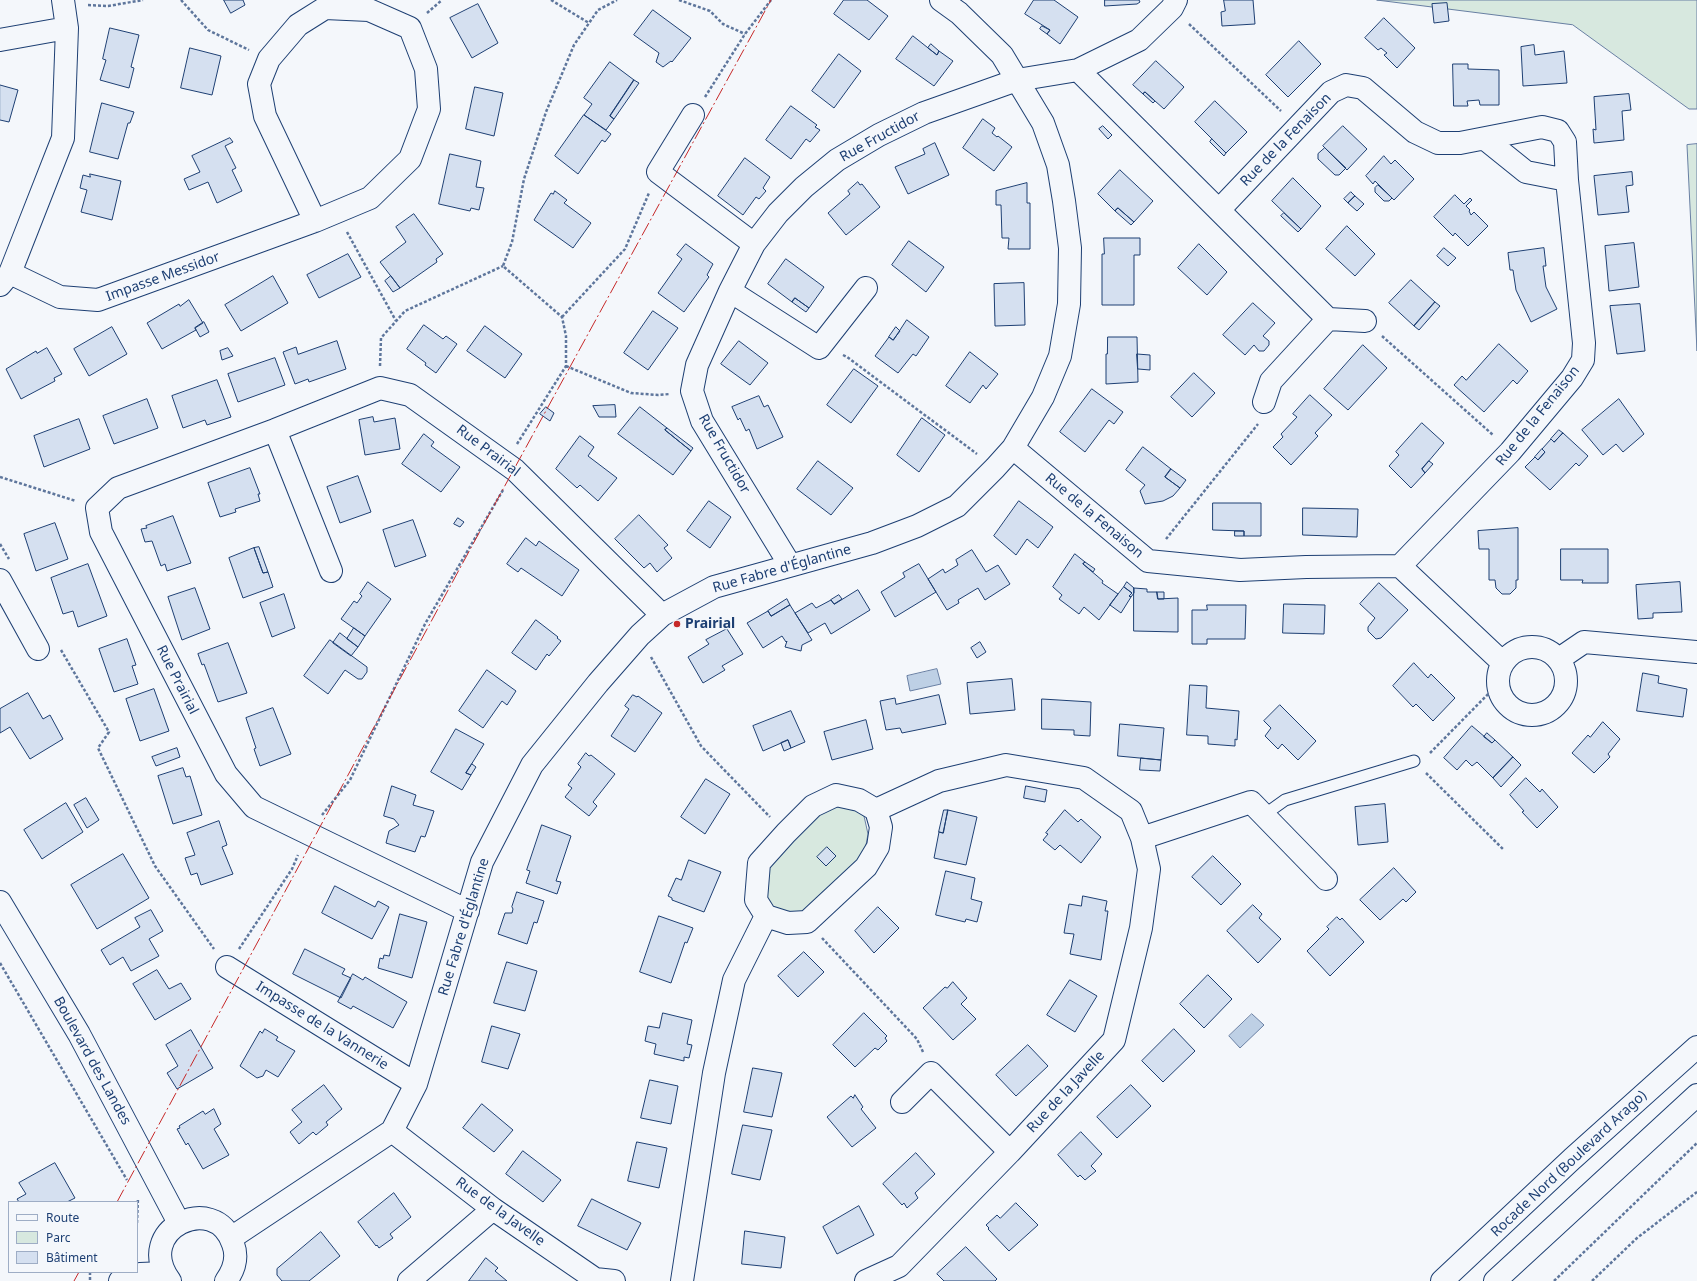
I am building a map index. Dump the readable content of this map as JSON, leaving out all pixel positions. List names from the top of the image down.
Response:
{
  "streets": {
    "street": [
      "Rue Fructidor",
      "Rue de la Fenaison",
      "Impasse Messidor",
      "Rue Prairial",
      "Rue Fabre d'Églantine",
      "Impasse de la Vannerie",
      "Boulevard des Landes",
      "Rue de la Javelle",
      "Rocade Nord (Boulevard Arago)"
    ]
  },
  "crossings": [
    ["Rue Fructidor", "Rue Fabre d'Églantine"],
    ["Rue de la Fenaison", "Rue Fabre d'Églantine"],
    ["Rue Prairial", "Rue Fabre d'Églantine"],
    ["Rue Fabre d'Églantine", "Impasse de la Vannerie"],
    ["Rue Fabre d'Églantine", "Rue de la Javelle"]
  ],
  "places": ["Prairial"],
  "legend": ["Route", "Parc", "Bâtiment"]
}
